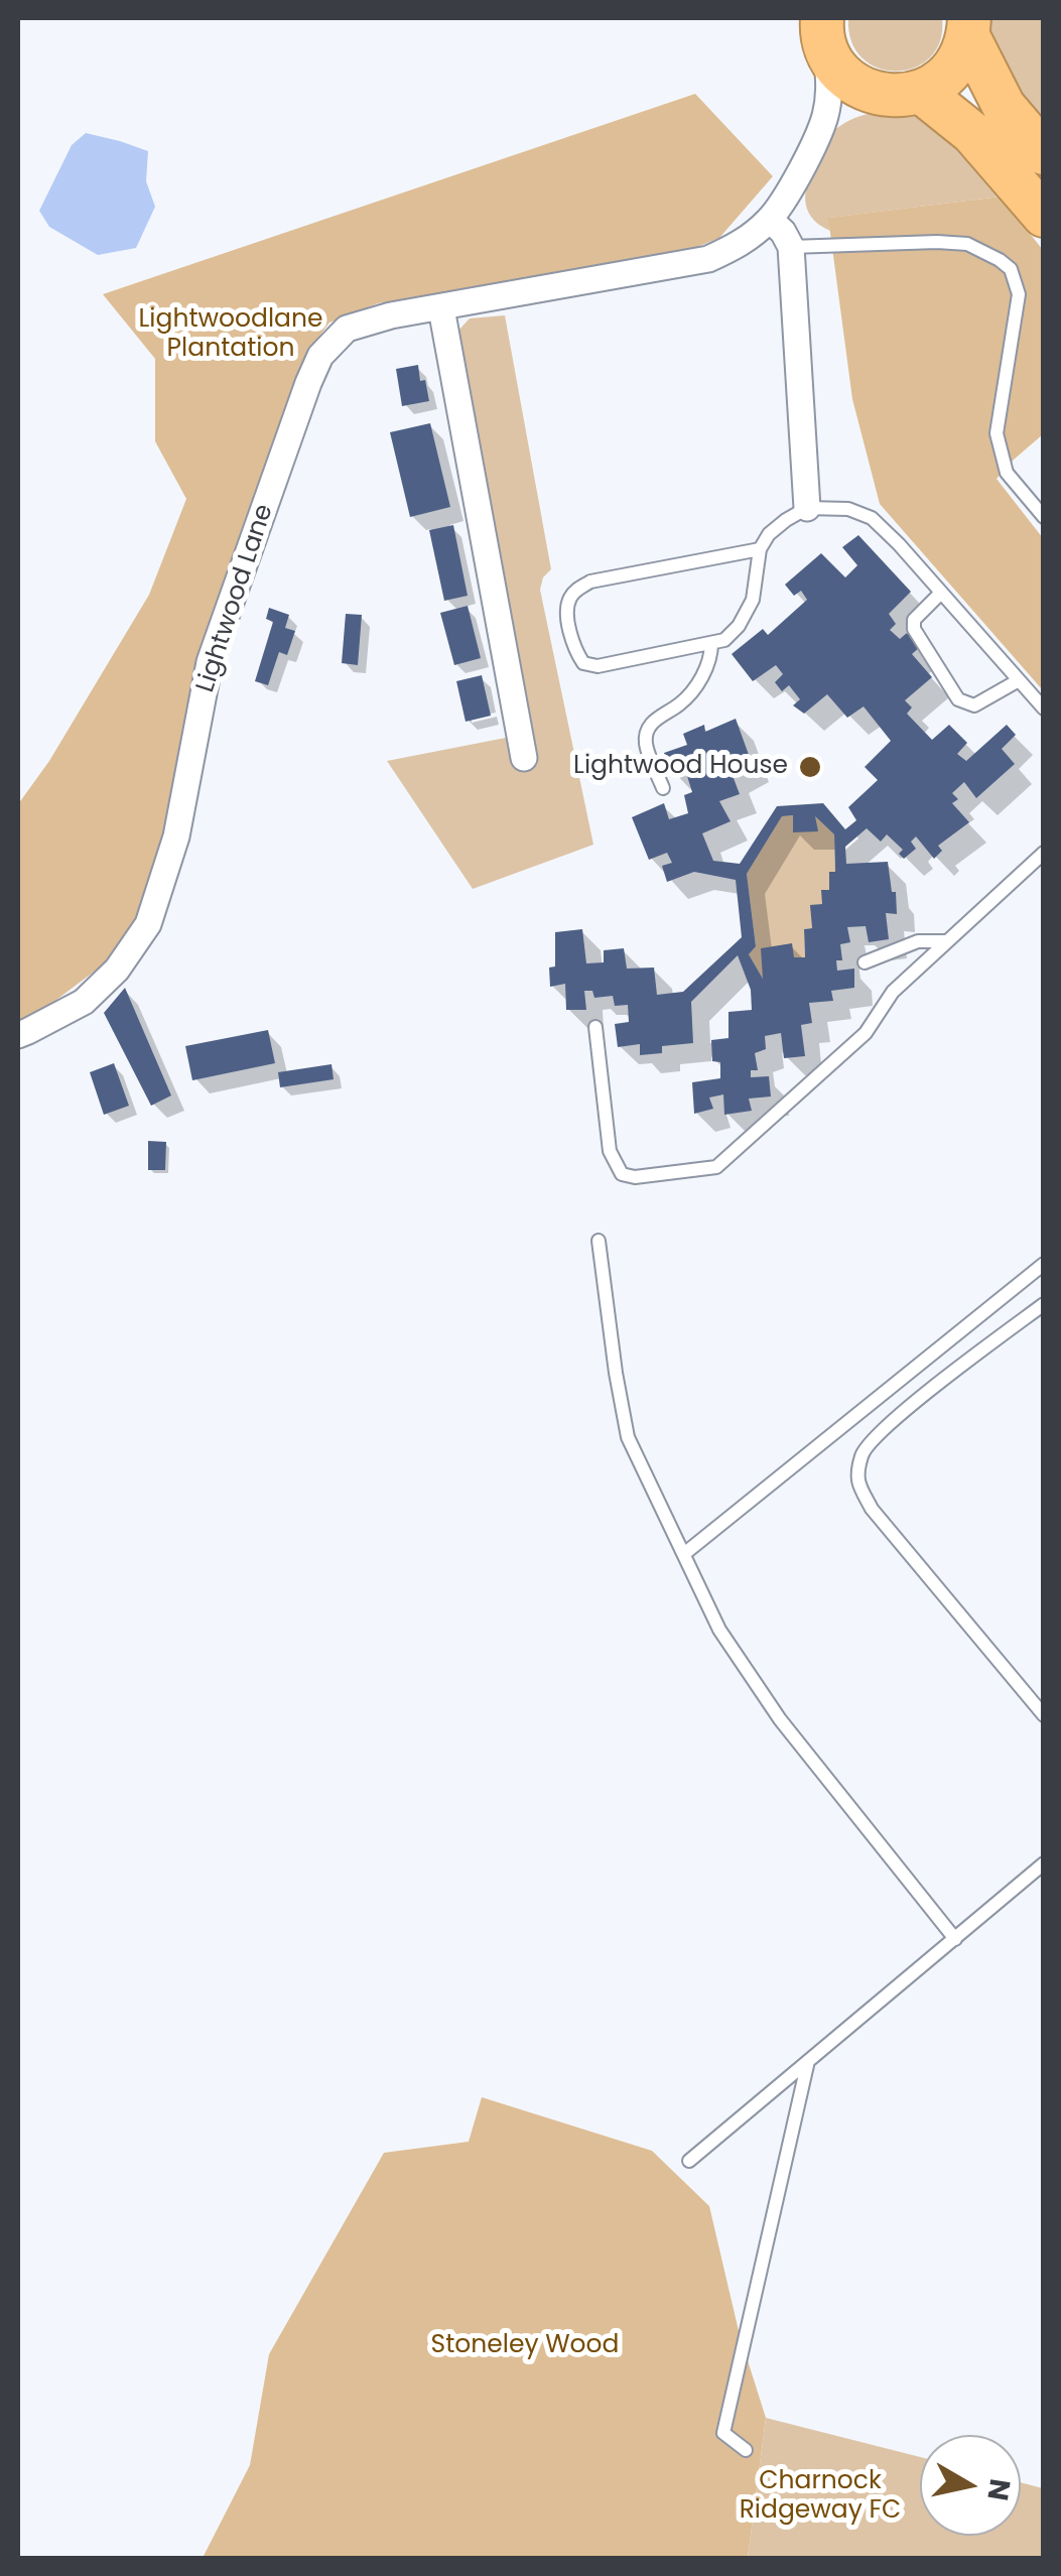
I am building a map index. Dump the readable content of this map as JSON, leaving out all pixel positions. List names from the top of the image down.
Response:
{
  "streets": {
    "street": ["Lightwood Lane"]
  },
  "parks": ["Lightwoodlane Plantation", "Stoneley Wood", "Charnock Ridgeway FC"],
  "places": ["Lightwood House"],
  "north": "right"
}
